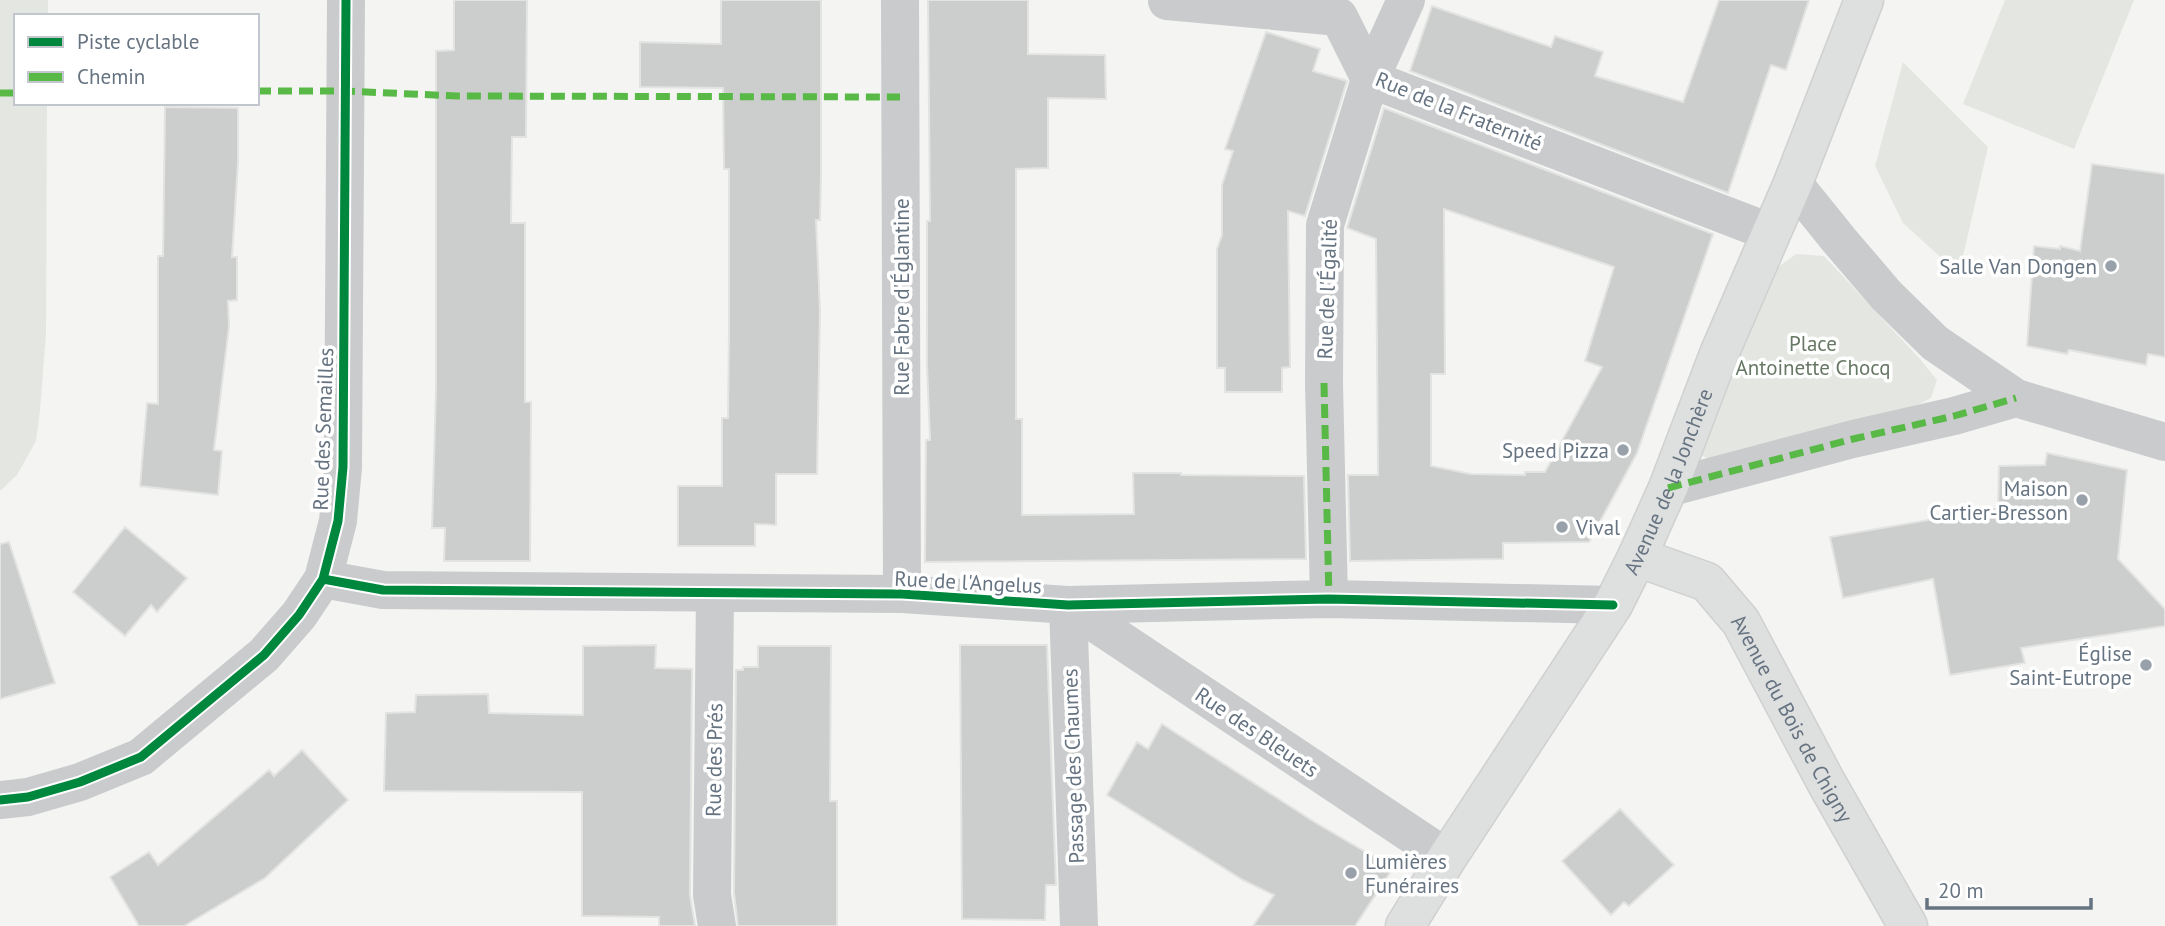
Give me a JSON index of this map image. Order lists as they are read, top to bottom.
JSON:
{
  "streets": {
    "main road": ["Avenue de la Jonchère", "Avenue du Bois de Chigny"],
    "street": [
      "Rue de la Fraternité",
      "Rue de l'Égalité",
      "Rue Fabre d'Églantine",
      "Rue des Semailles",
      "Rue de l'Angelus",
      "Rue des Bleuets",
      "Rue des Prés",
      "Passage des Chaumes"
    ]
  },
  "crossings": [
    ["Rue de la Fraternité", "Rue de l'Égalité"],
    ["Rue de la Fraternité", "Avenue de la Jonchère"],
    ["Rue de l'Égalité", "Rue de l'Angelus"],
    ["Rue Fabre d'Églantine", "Rue de l'Angelus"],
    ["Rue des Semailles", "Rue de l'Angelus"],
    ["Avenue de la Jonchère", "Rue de l'Angelus"],
    ["Avenue de la Jonchère", "Avenue du Bois de Chigny"],
    ["Avenue de la Jonchère", "Rue des Bleuets"],
    ["Rue de l'Angelus", "Rue des Bleuets"],
    ["Rue de l'Angelus", "Rue des Prés"],
    ["Rue de l'Angelus", "Passage des Chaumes"],
    ["Rue des Bleuets", "Passage des Chaumes"]
  ],
  "parks": ["Place Antoinette Chocq"],
  "places": [
    "Salle Van Dongen",
    "Speed Pizza",
    "Maison Cartier-Bresson",
    "Vival",
    "Église Saint-Eutrope",
    "Lumières Funéraires"
  ],
  "legend": ["Piste cyclable", "Chemin"],
  "scale_bar": "20 m"
}
